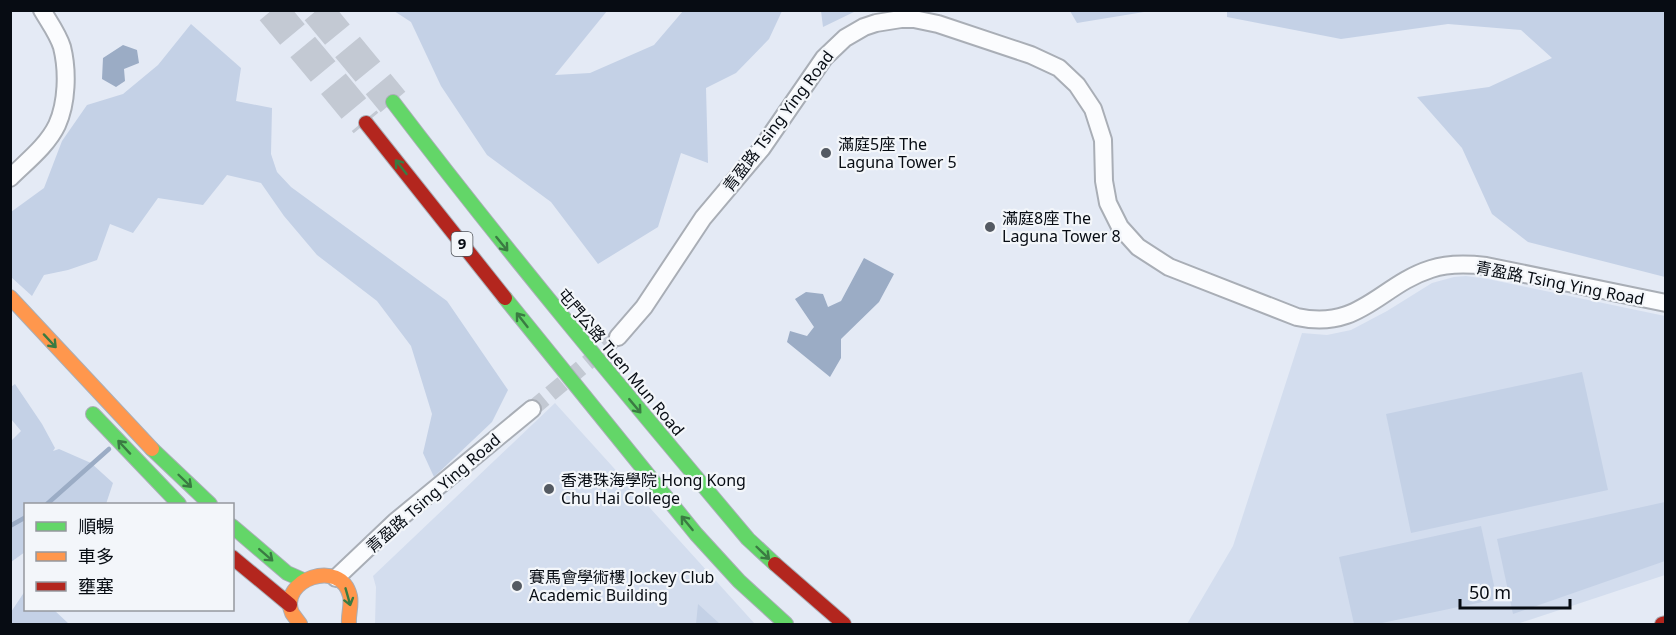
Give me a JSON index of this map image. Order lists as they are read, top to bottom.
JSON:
{
  "streets": {
    "main road": ["9", "屯門公路 Tuen Mun Road"],
    "street": ["青盈路 Tsing Ying Road"]
  },
  "places": [
    "滿庭5座 The Laguna Tower 5",
    "滿庭8座 The Laguna Tower 8",
    "香港珠海學院 Hong Kong Chu Hai College",
    "賽馬會學術樓 Jockey Club Academic Building"
  ],
  "legend": ["順暢", "車多", "壅塞"],
  "scale_bar": "50 m"
}
